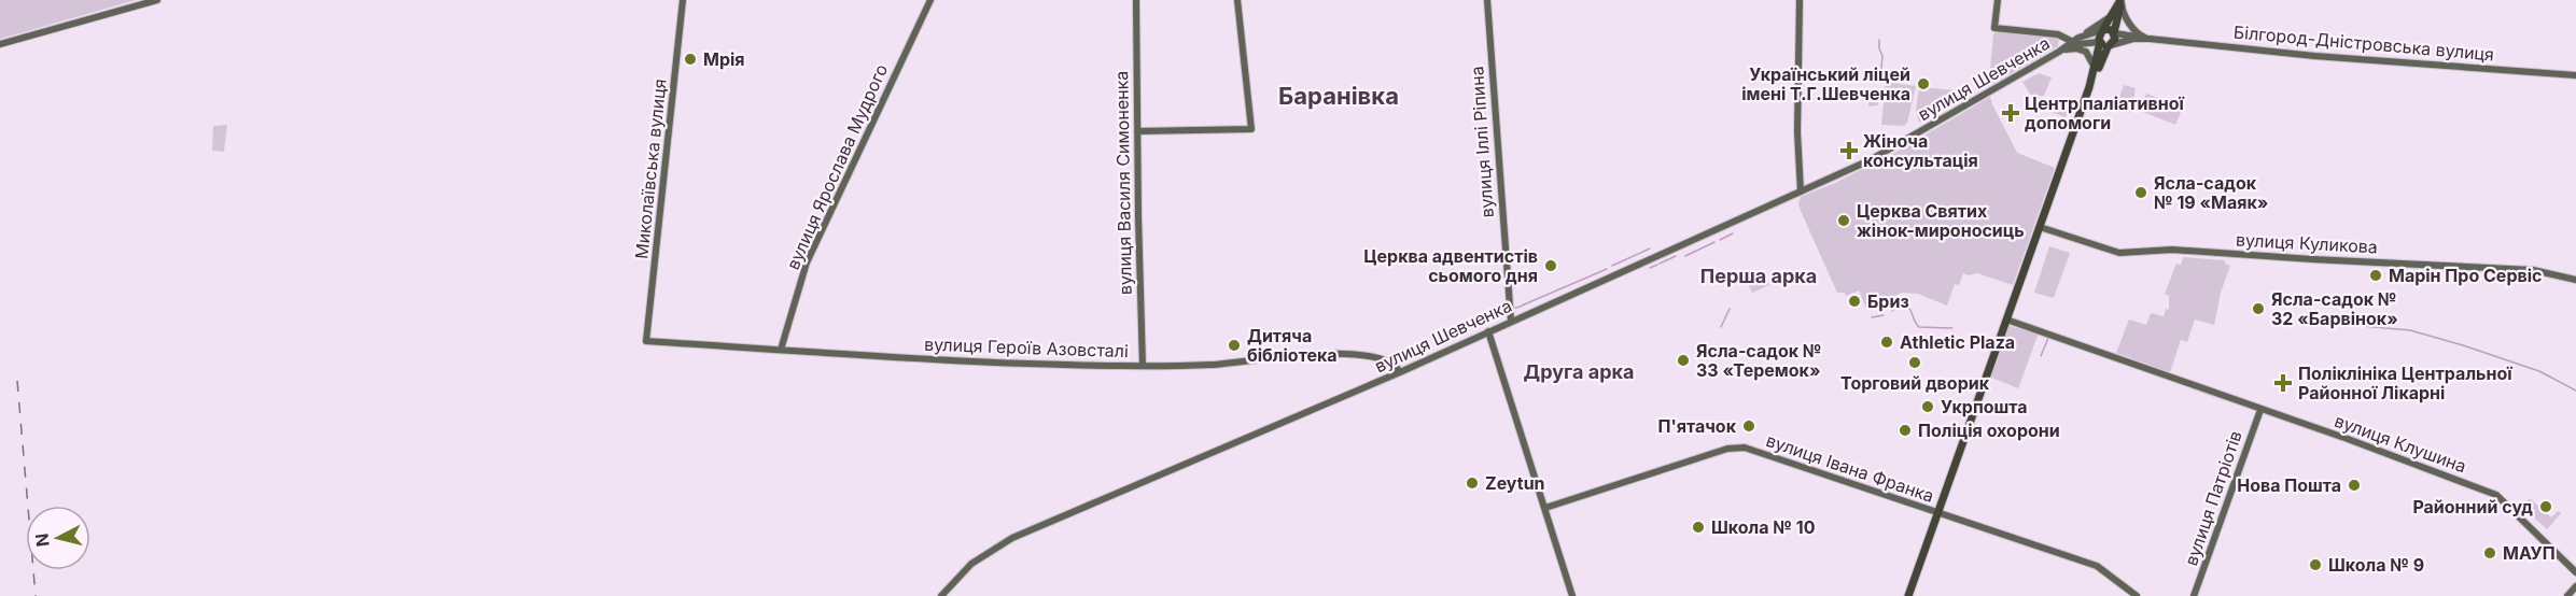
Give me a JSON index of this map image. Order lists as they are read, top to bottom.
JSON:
{
  "streets": {
    "street": [
      "Білгород-Дністровська вулиця",
      "вулиця Шевченка",
      "вулиця Іллі Ріпина",
      "вулиця Ярослава Мудрого",
      "Миколаївська вулиця",
      "вулиця Василя Симоненка",
      "вулиця Куликова",
      "вулиця Героїв Азовсталі",
      "вулиця Клушина",
      "вулиця Івана Франка",
      "вулиця Патріотів"
    ]
  },
  "crossings": [
    ["Білгород-Дністровська вулиця", "вулиця Шевченка"],
    ["вулиця Шевченка", "вулиця Іллі Ріпина"],
    ["вулиця Шевченка", "вулиця Героїв Азовсталі"],
    ["вулиця Ярослава Мудрого", "вулиця Героїв Азовсталі"],
    ["Миколаївська вулиця", "вулиця Героїв Азовсталі"],
    ["вулиця Василя Симоненка", "вулиця Героїв Азовсталі"],
    ["вулиця Клушина", "вулиця Патріотів"]
  ],
  "districts": ["Баранівка", "Перша арка", "Друга арка"],
  "places": {
    "other": [
      "Мрія",
      "Український ліцей імені Т.Г.Шевченка",
      "Ясла-садок № 19 «Маяк»",
      "Церква Святих жінок-мироносиць",
      "Церква адвентистів сьомого дня",
      "Марін Про Сервіс",
      "Бриз",
      "Ясла-садок № 32 «Барвінок»",
      "Athletic Plaza",
      "Дитяча бібліотека",
      "Ясла-садок № 33 «Теремок»",
      "Торговий дворик",
      "Укрпошта",
      "П'ятачок",
      "Поліція охорони",
      "Zeytun",
      "Нова Пошта",
      "Районний суд",
      "Школа № 10",
      "МАУП",
      "Школа № 9"
    ],
    "health": ["Центр паліативної допомоги", "Жіноча консультація", "Поліклініка Центральної Районної Лікарні"]
  },
  "north": "left"
}
